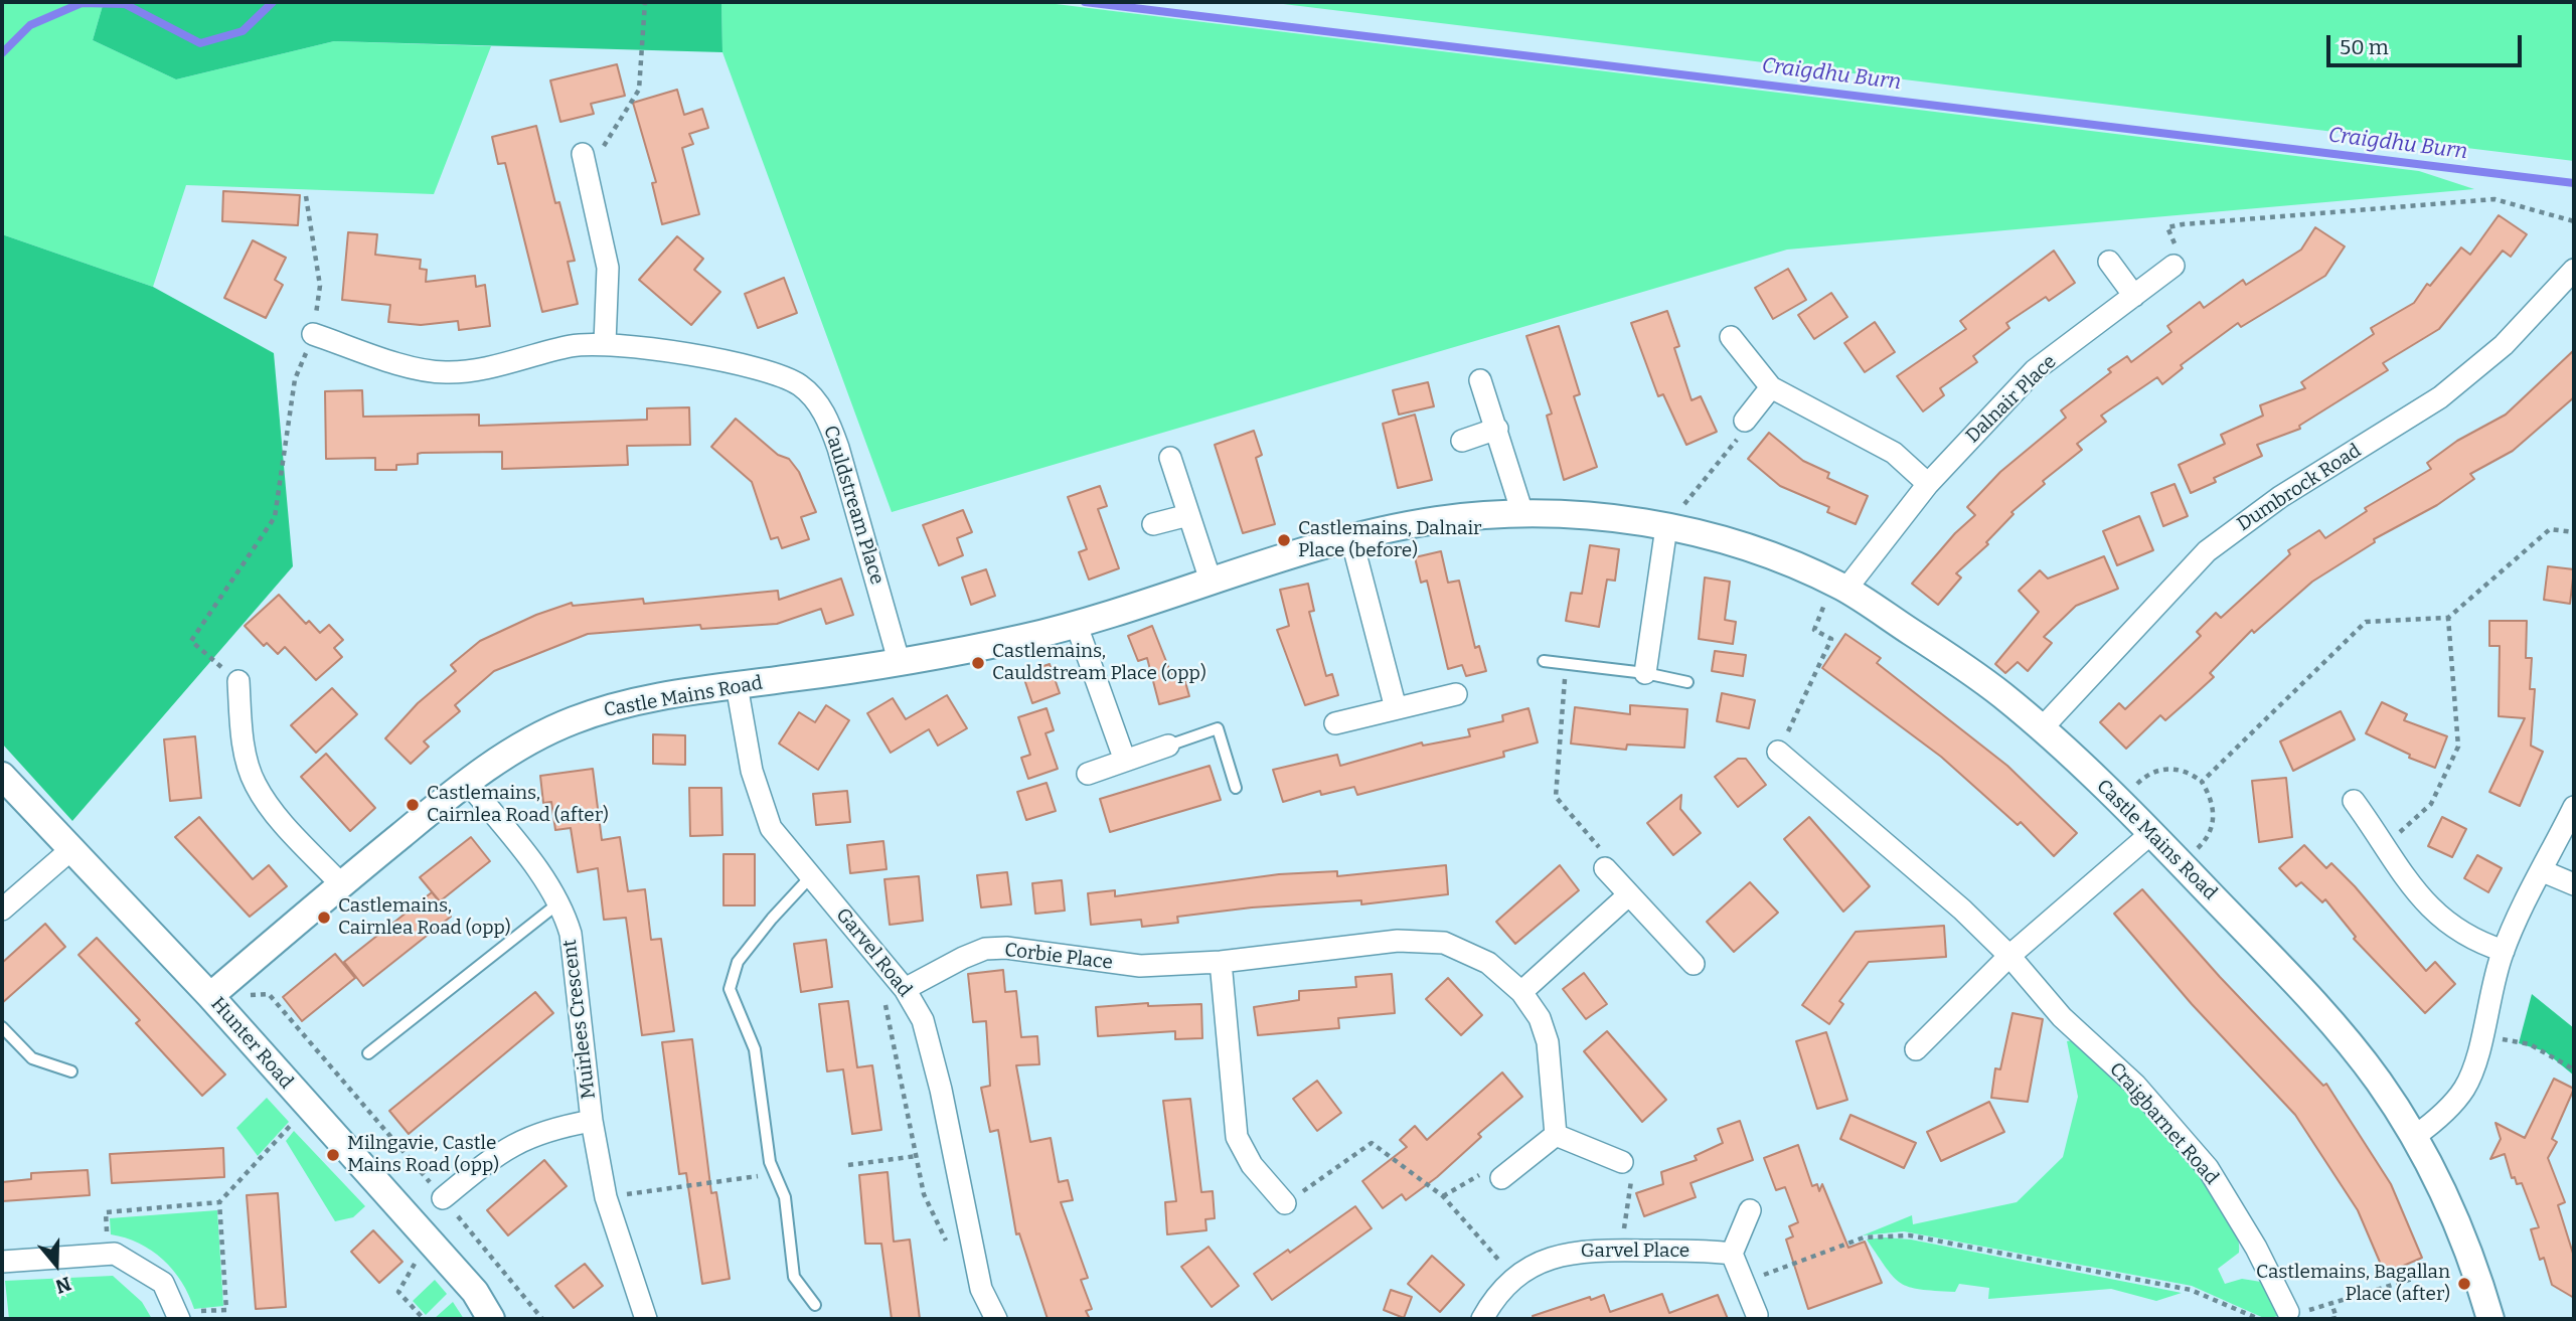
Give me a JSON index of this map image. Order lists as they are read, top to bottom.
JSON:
{
  "streets": {
    "street": [
      "Dalnair Place",
      "Dumbrock Road",
      "Cauldstream Place",
      "Castle Mains Road",
      "Garvel Road",
      "Corbie Place",
      "Muirlees Crescent",
      "Hunter Road",
      "Craigbarnet Road",
      "Garvel Place"
    ]
  },
  "crossings": [
    ["Dalnair Place", "Castle Mains Road"],
    ["Dumbrock Road", "Castle Mains Road"],
    ["Cauldstream Place", "Castle Mains Road"],
    ["Castle Mains Road", "Garvel Road"],
    ["Castle Mains Road", "Muirlees Crescent"],
    ["Castle Mains Road", "Hunter Road"],
    ["Garvel Road", "Corbie Place"]
  ],
  "water": ["Craigdhu Burn"],
  "places": [
    "Castlemains, Dalnair Place (before)",
    "Castlemains, Cauldstream Place (opp)",
    "Castlemains, Cairnlea Road (after)",
    "Castlemains, Cairnlea Road (opp)",
    "Milngavie, Castle Mains Road (opp)",
    "Castlemains, Bagallan Place (after)"
  ],
  "scale_bar": "50 m",
  "north": "bottom"
}
